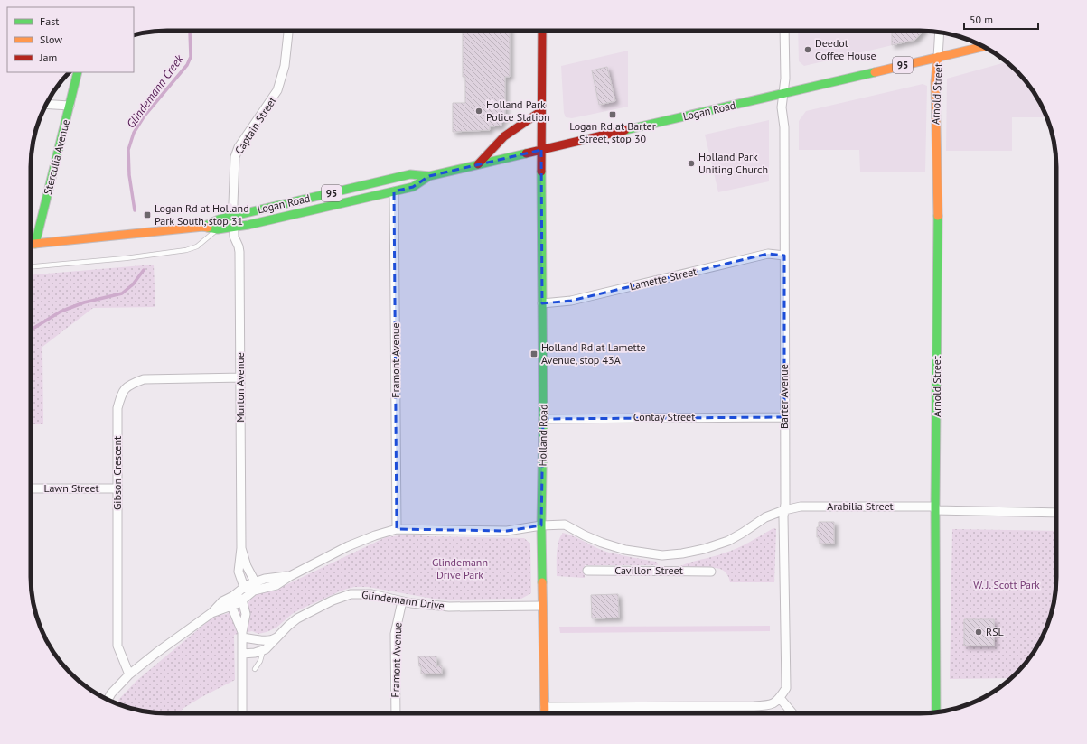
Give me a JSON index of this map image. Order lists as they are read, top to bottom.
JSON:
{
  "streets": {
    "main road": [
      "95",
      "Arnold Street",
      "Logan Road",
      "Sterculia Avenue",
      "Holland Road"
    ],
    "street": [
      "Captain Street",
      "Lamette Street",
      "Framont Avenue",
      "Murton Avenue",
      "Barter Avenue",
      "Contay Street",
      "Gibson Crescent",
      "Lawn Street",
      "Arabilia Street",
      "Cavillon Street",
      "Glindemann Drive"
    ]
  },
  "crossings": [
    ["Arnold Street", "Logan Road"],
    ["Arnold Street", "Arabilia Street"],
    ["Logan Road", "Captain Street"],
    ["Logan Road", "Sterculia Avenue"],
    ["Logan Road", "Framont Avenue"],
    ["Logan Road", "Murton Avenue"],
    ["Logan Road", "Barter Avenue"],
    ["Logan Road", "Holland Road"],
    ["Captain Street", "Murton Avenue"],
    ["Lamette Street", "Barter Avenue"],
    ["Lamette Street", "Holland Road"],
    ["Framont Avenue", "Glindemann Drive"],
    ["Murton Avenue", "Gibson Crescent"],
    ["Barter Avenue", "Contay Street"],
    ["Barter Avenue", "Arabilia Street"],
    ["Barter Avenue", "Cavillon Street"],
    ["Contay Street", "Holland Road"],
    ["Holland Road", "Cavillon Street"],
    ["Holland Road", "Glindemann Drive"],
    ["Gibson Crescent", "Lawn Street"],
    ["Arabilia Street", "Cavillon Street"]
  ],
  "water": ["Glindemann Creek"],
  "parks": ["Glindemann Drive Park", "W. J. Scott Park"],
  "places": {
    "other": [
      "Deedot Coffee House",
      "Holland Park Police Station",
      "Holland Park Uniting Church",
      "RSL"
    ],
    "transit": ["Logan Rd at Barter Street, stop 30", "Logan Rd at Holland Park South, stop 31", "Holland Rd at Lamette Avenue, stop 43A"]
  },
  "legend": ["Fast", "Slow", "Jam"],
  "scale_bar": "50 m"
}
